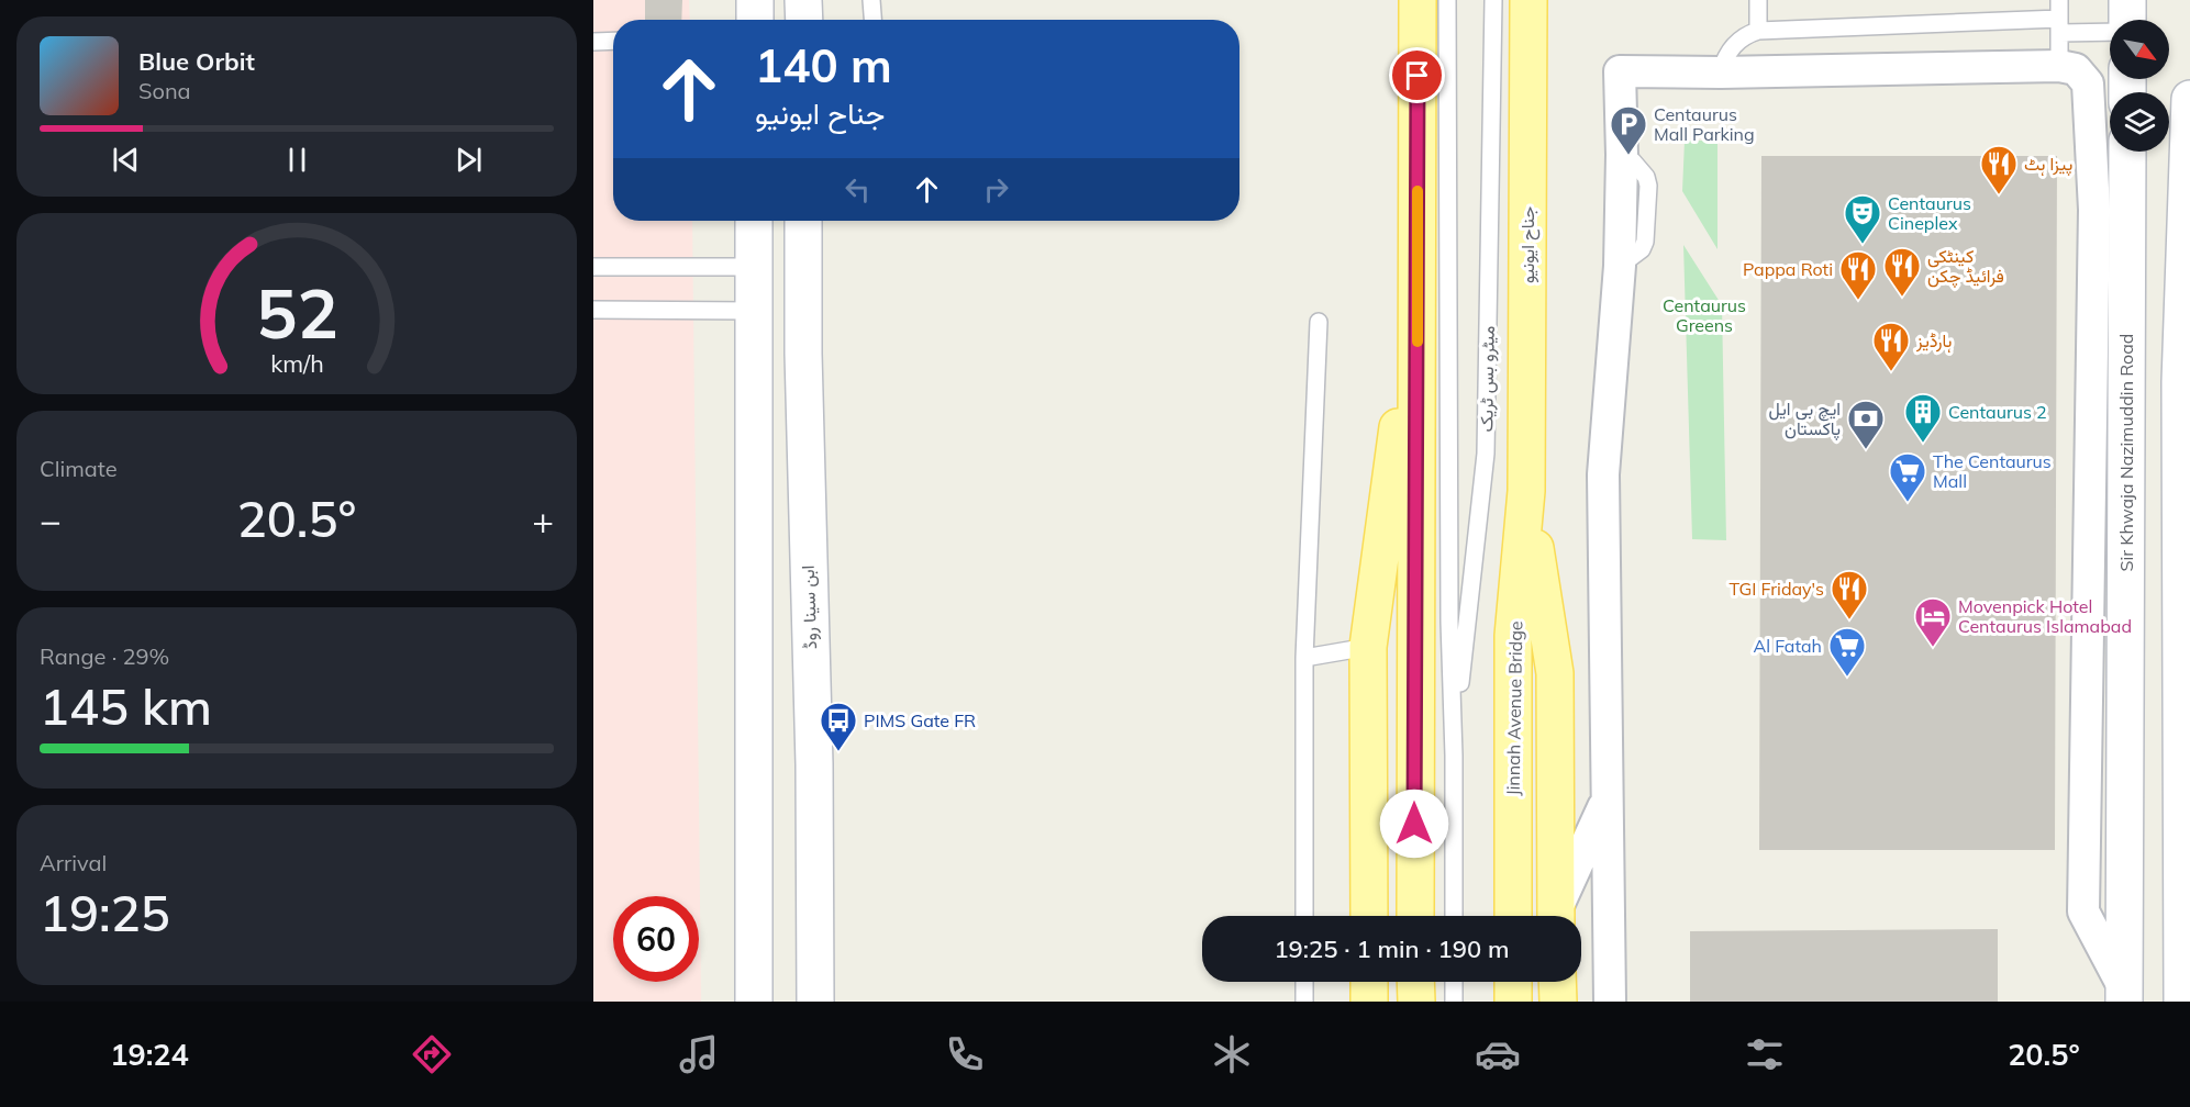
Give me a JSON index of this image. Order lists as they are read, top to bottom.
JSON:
{
  "streets": {
    "main road": [
      "جناح ایونیو",
      "Sir Khwaja Nazimuddin Road",
      "ابن سینا روڈ",
      "Jinnah Avenue Bridge"
    ],
    "lane": ["میٹرو بس ٹریک"]
  },
  "crossings": [
    ["جناح ایونیو", "Jinnah Avenue Bridge"]
  ],
  "parks": ["Centaurus Greens"],
  "places": {
    "parking": ["Centaurus Mall Parking"],
    "restaurant": [
      "پیزا ہٹ",
      "کینٹکی فرائیڈ چکن",
      "Pappa Roti",
      "ہارڈیز",
      "TGI Friday's"
    ],
    "theatre": ["Centaurus Cineplex"],
    "building": ["Centaurus 2"],
    "bank": ["ایچ بی ایل پاکستان"],
    "supermarket": ["The Centaurus Mall", "Al Fatah"],
    "hotel": ["Movenpick Hotel Centaurus Islamabad"],
    "bus stop": ["PIMS Gate FR"]
  },
  "north": "bottom right",
  "page": {
    "turn": ["140 m", "جناح ایونیو"],
    "song": ["Blue Orbit", "Sona"],
    "tile": [
      "Climate",
      ["Range · 29%", "145 km"],
      ["Arrival", "19:25"]
    ],
    "heat": ["−", "20.5°", "+"],
    "limit": "60",
    "trip": "19:25 · 1 min · 190 m",
    "tabs": ["19:24", "20.5°"],
    "gauge": ["52", "km/h"]
  }
}
